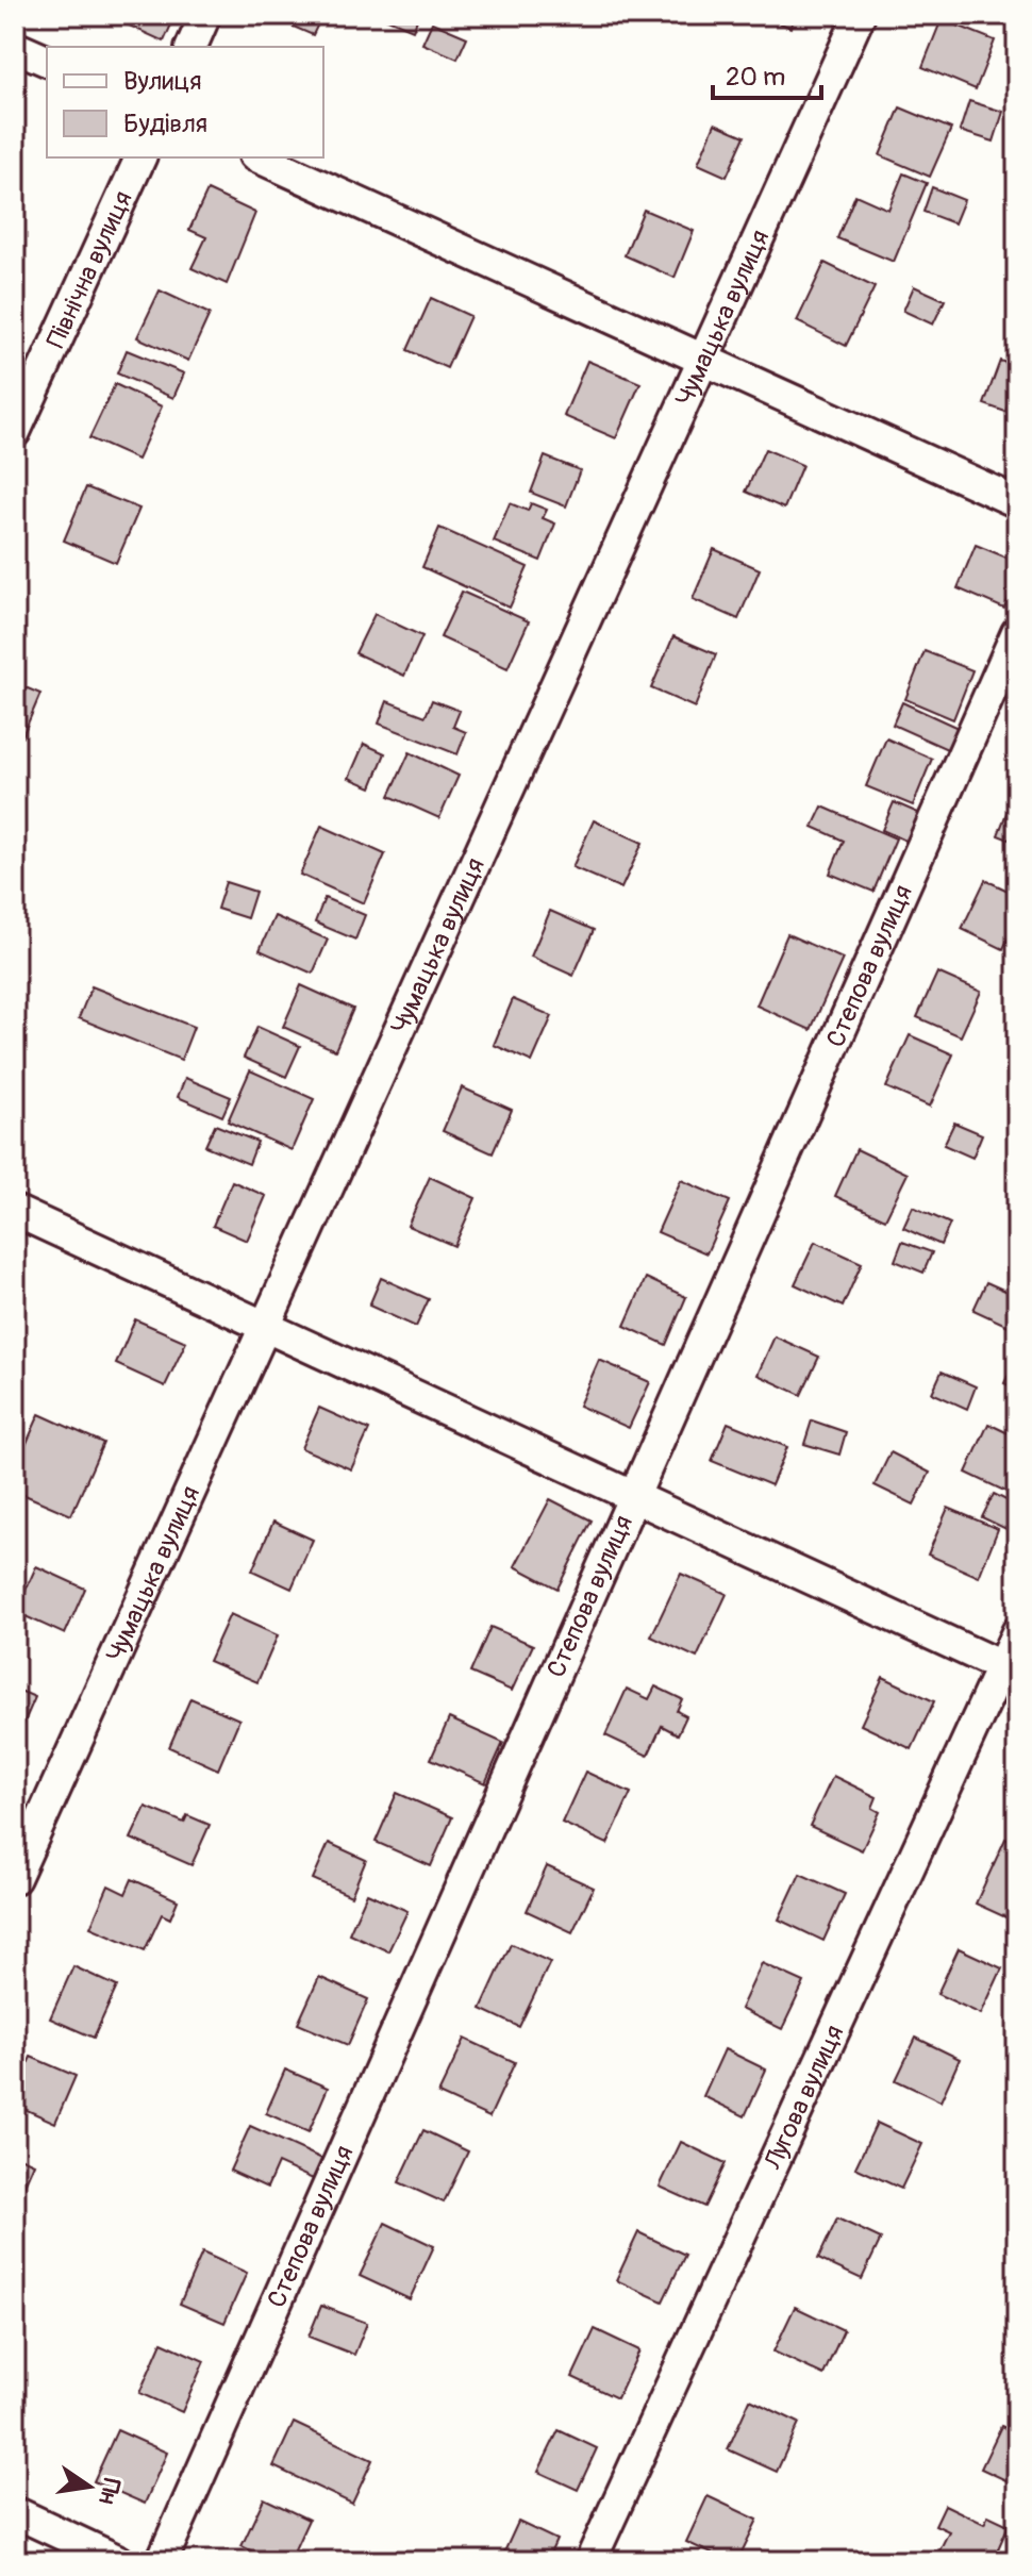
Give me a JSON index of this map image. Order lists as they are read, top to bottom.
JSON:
{
  "streets": {
    "street": [
      "Північна вулиця",
      "Чумацька вулиця",
      "Степова вулиця",
      "Лугова вулиця"
    ]
  },
  "legend": ["Вулиця", "Будівля"],
  "scale_bar": "20 m",
  "north": "right"
}
